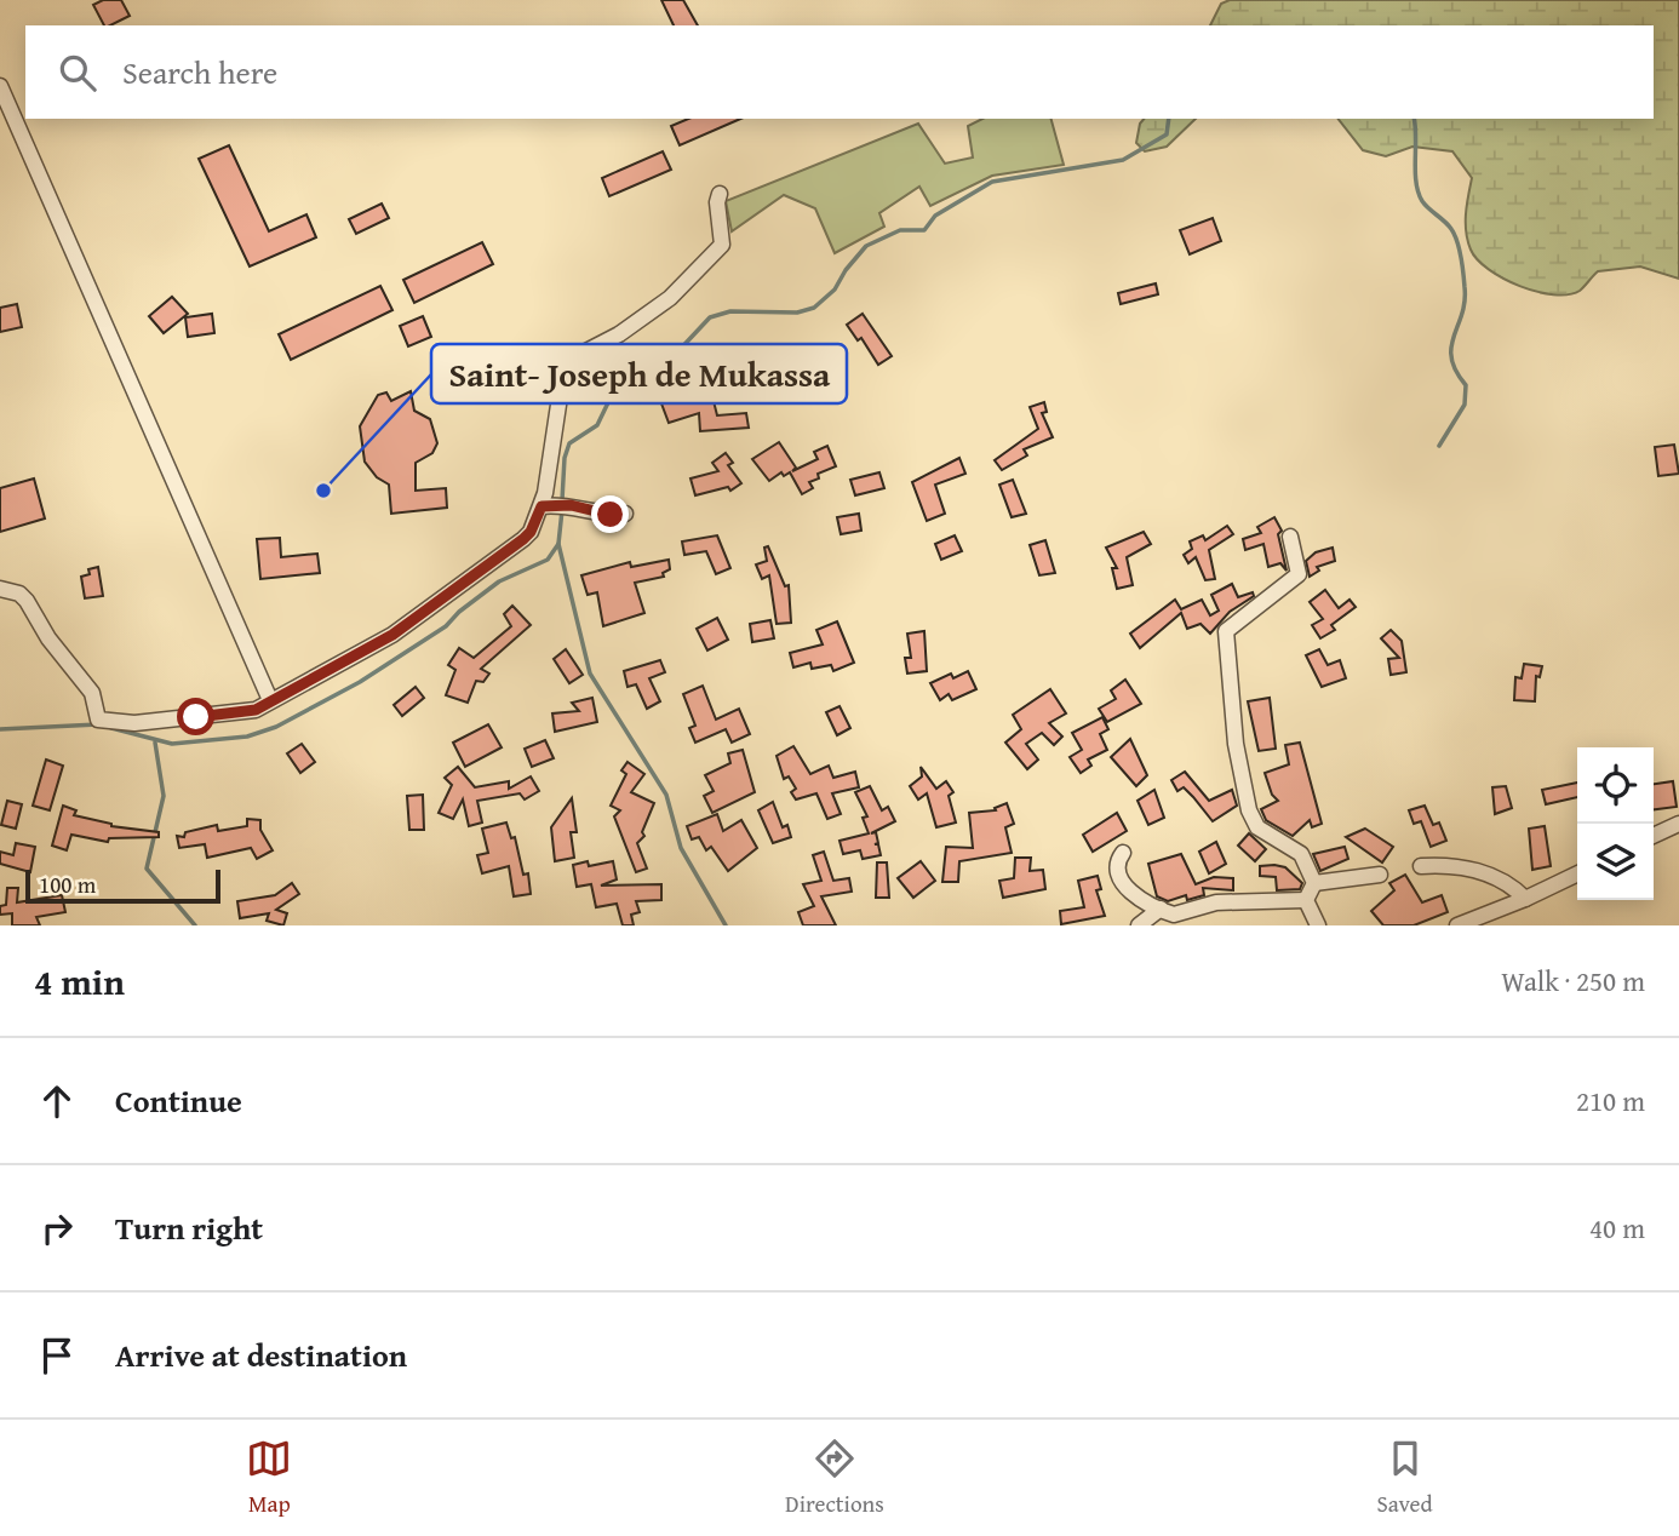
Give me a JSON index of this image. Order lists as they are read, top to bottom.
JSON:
{
  "places": ["Saint- Joseph de Mukassa"],
  "scale_bar": "100 m",
  "page": {
    "search": "Search here",
    "scale": "100 m",
    "heading": ["4 min", "Walk · 250 m"],
    "list": [
      ["Continue", "210 m"],
      ["Turn right", "40 m"],
      "Arrive at destination"
    ],
    "nav": ["Map", "Directions", "Saved"]
  }
}
